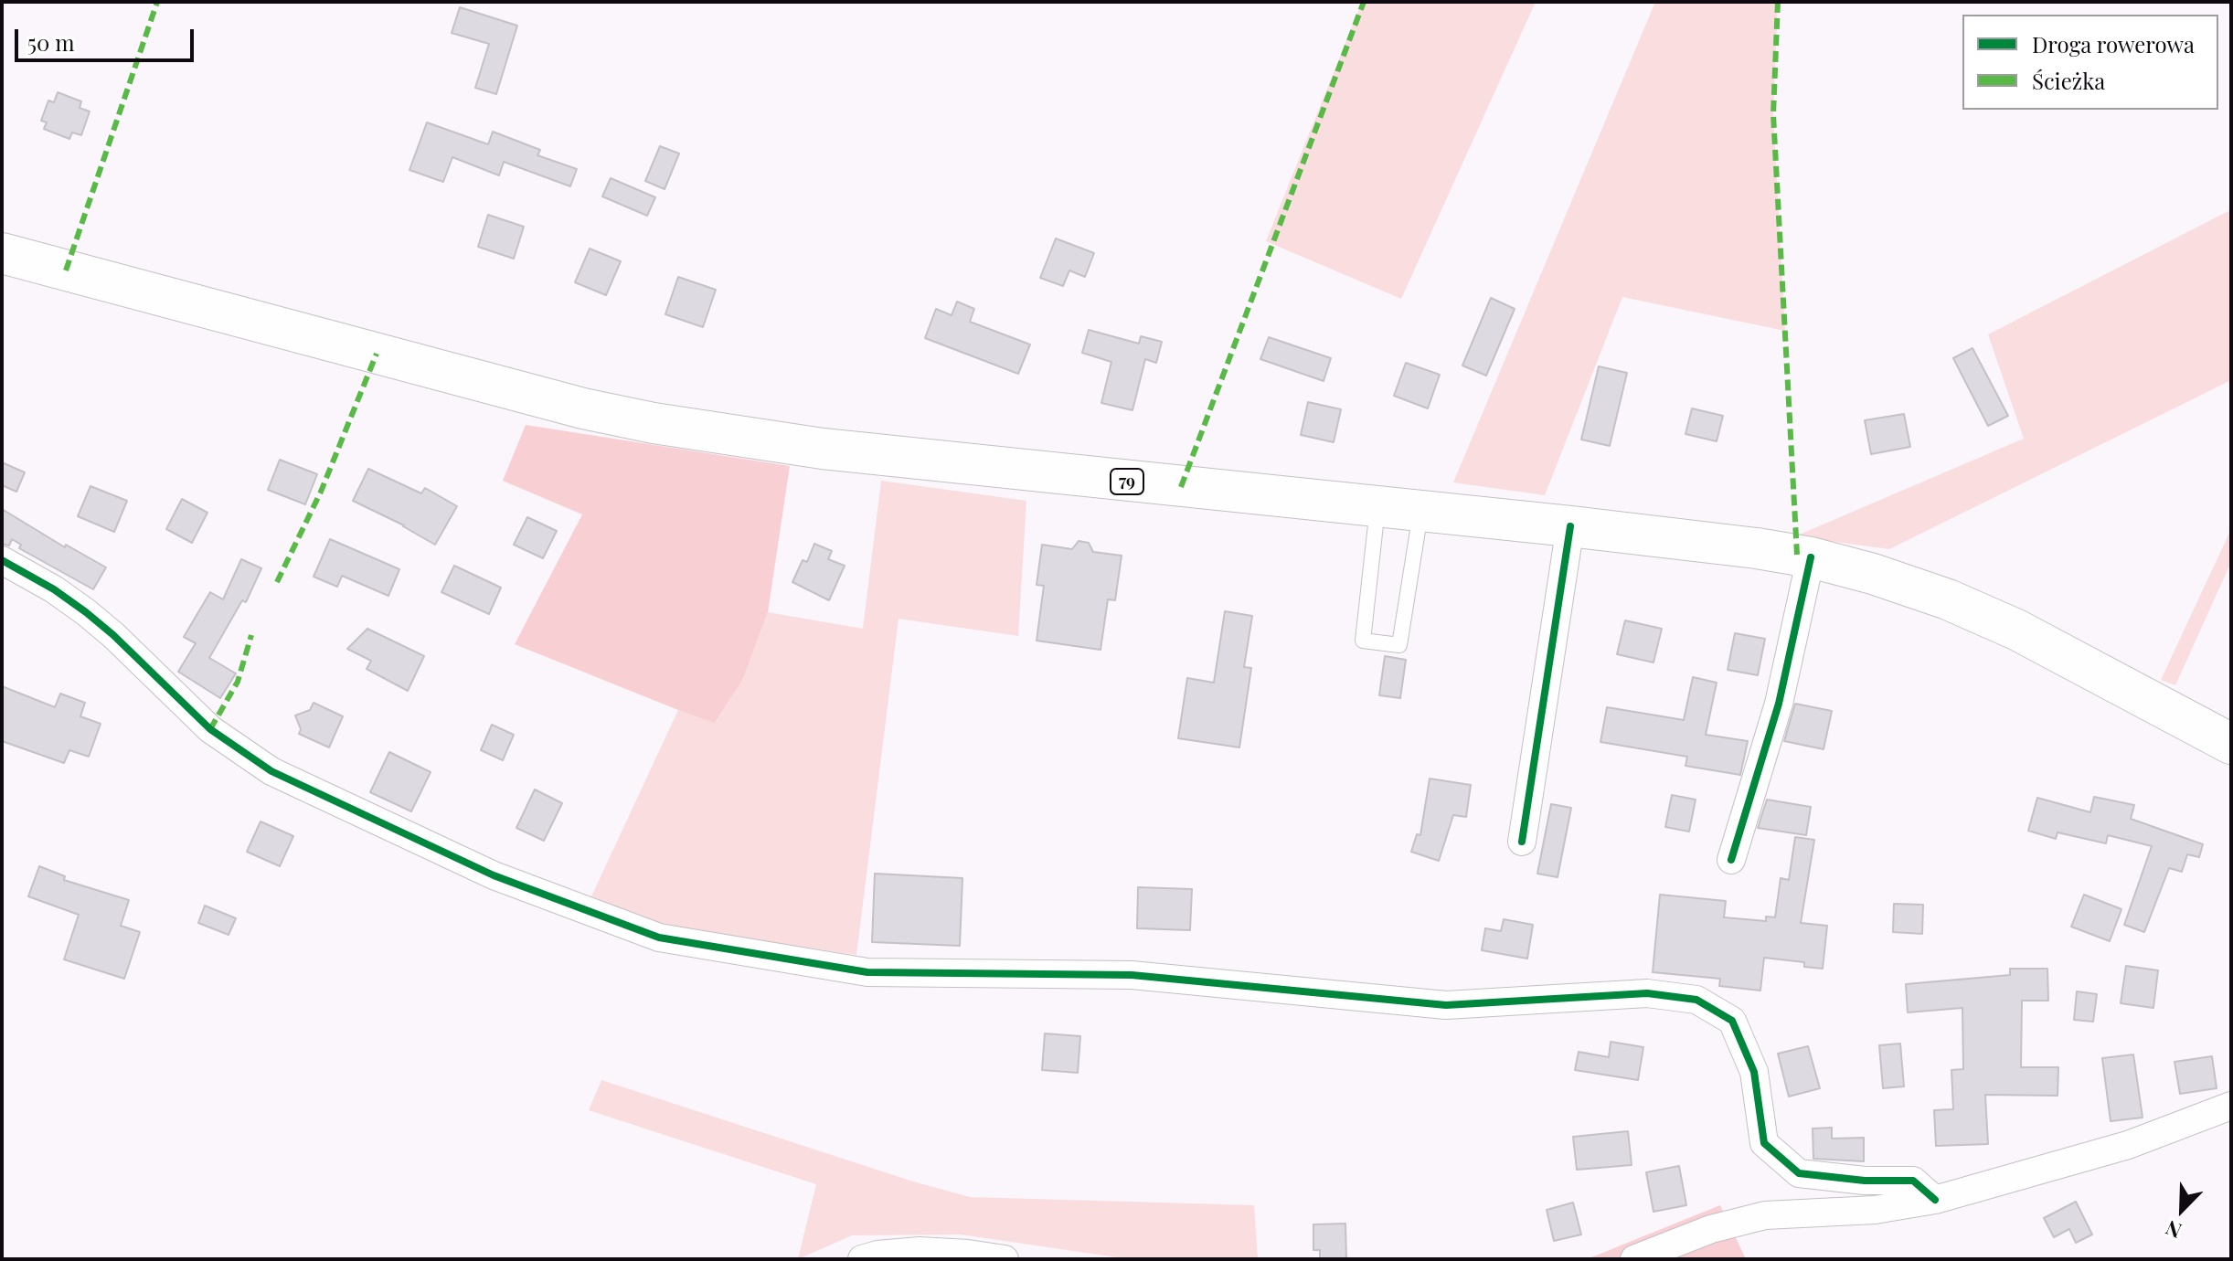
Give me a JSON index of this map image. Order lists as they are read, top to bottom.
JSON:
{
  "streets": {
    "main road": ["79"]
  },
  "legend": ["Droga rowerowa", "Ścieżka"],
  "scale_bar": "50 m",
  "north": "bottom left"
}
